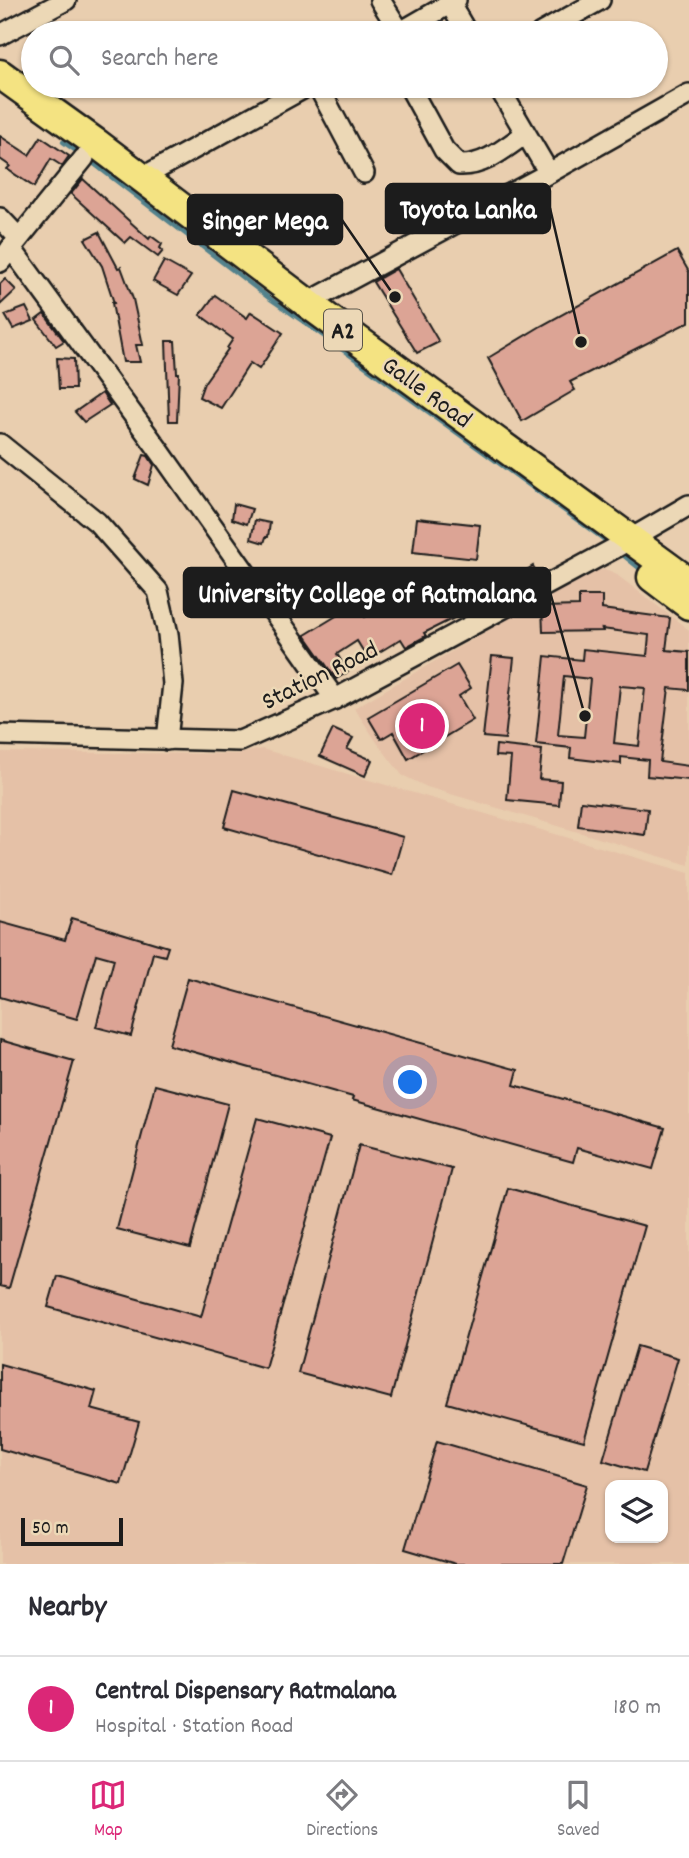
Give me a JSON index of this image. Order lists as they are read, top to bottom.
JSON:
{
  "streets": {
    "highway": ["A2", "Galle Road"],
    "street": ["Station Road"]
  },
  "crossings": [
    ["Galle Road", "Station Road"]
  ],
  "places": ["Singer Mega", "Toyota Lanka", "University College of Ratmalana"],
  "scale_bar": "50 m",
  "page": {
    "search": "Search here",
    "pins": "1",
    "scale": "50 m",
    "heading": "Nearby",
    "list": [
      {
        "mark": "1",
        "name": "Central Dispensary Ratmalana",
        "note": "Hospital · Station Road",
        "value": "180 m"
      }
    ],
    "nav": ["Map", "Directions", "Saved"]
  }
}
